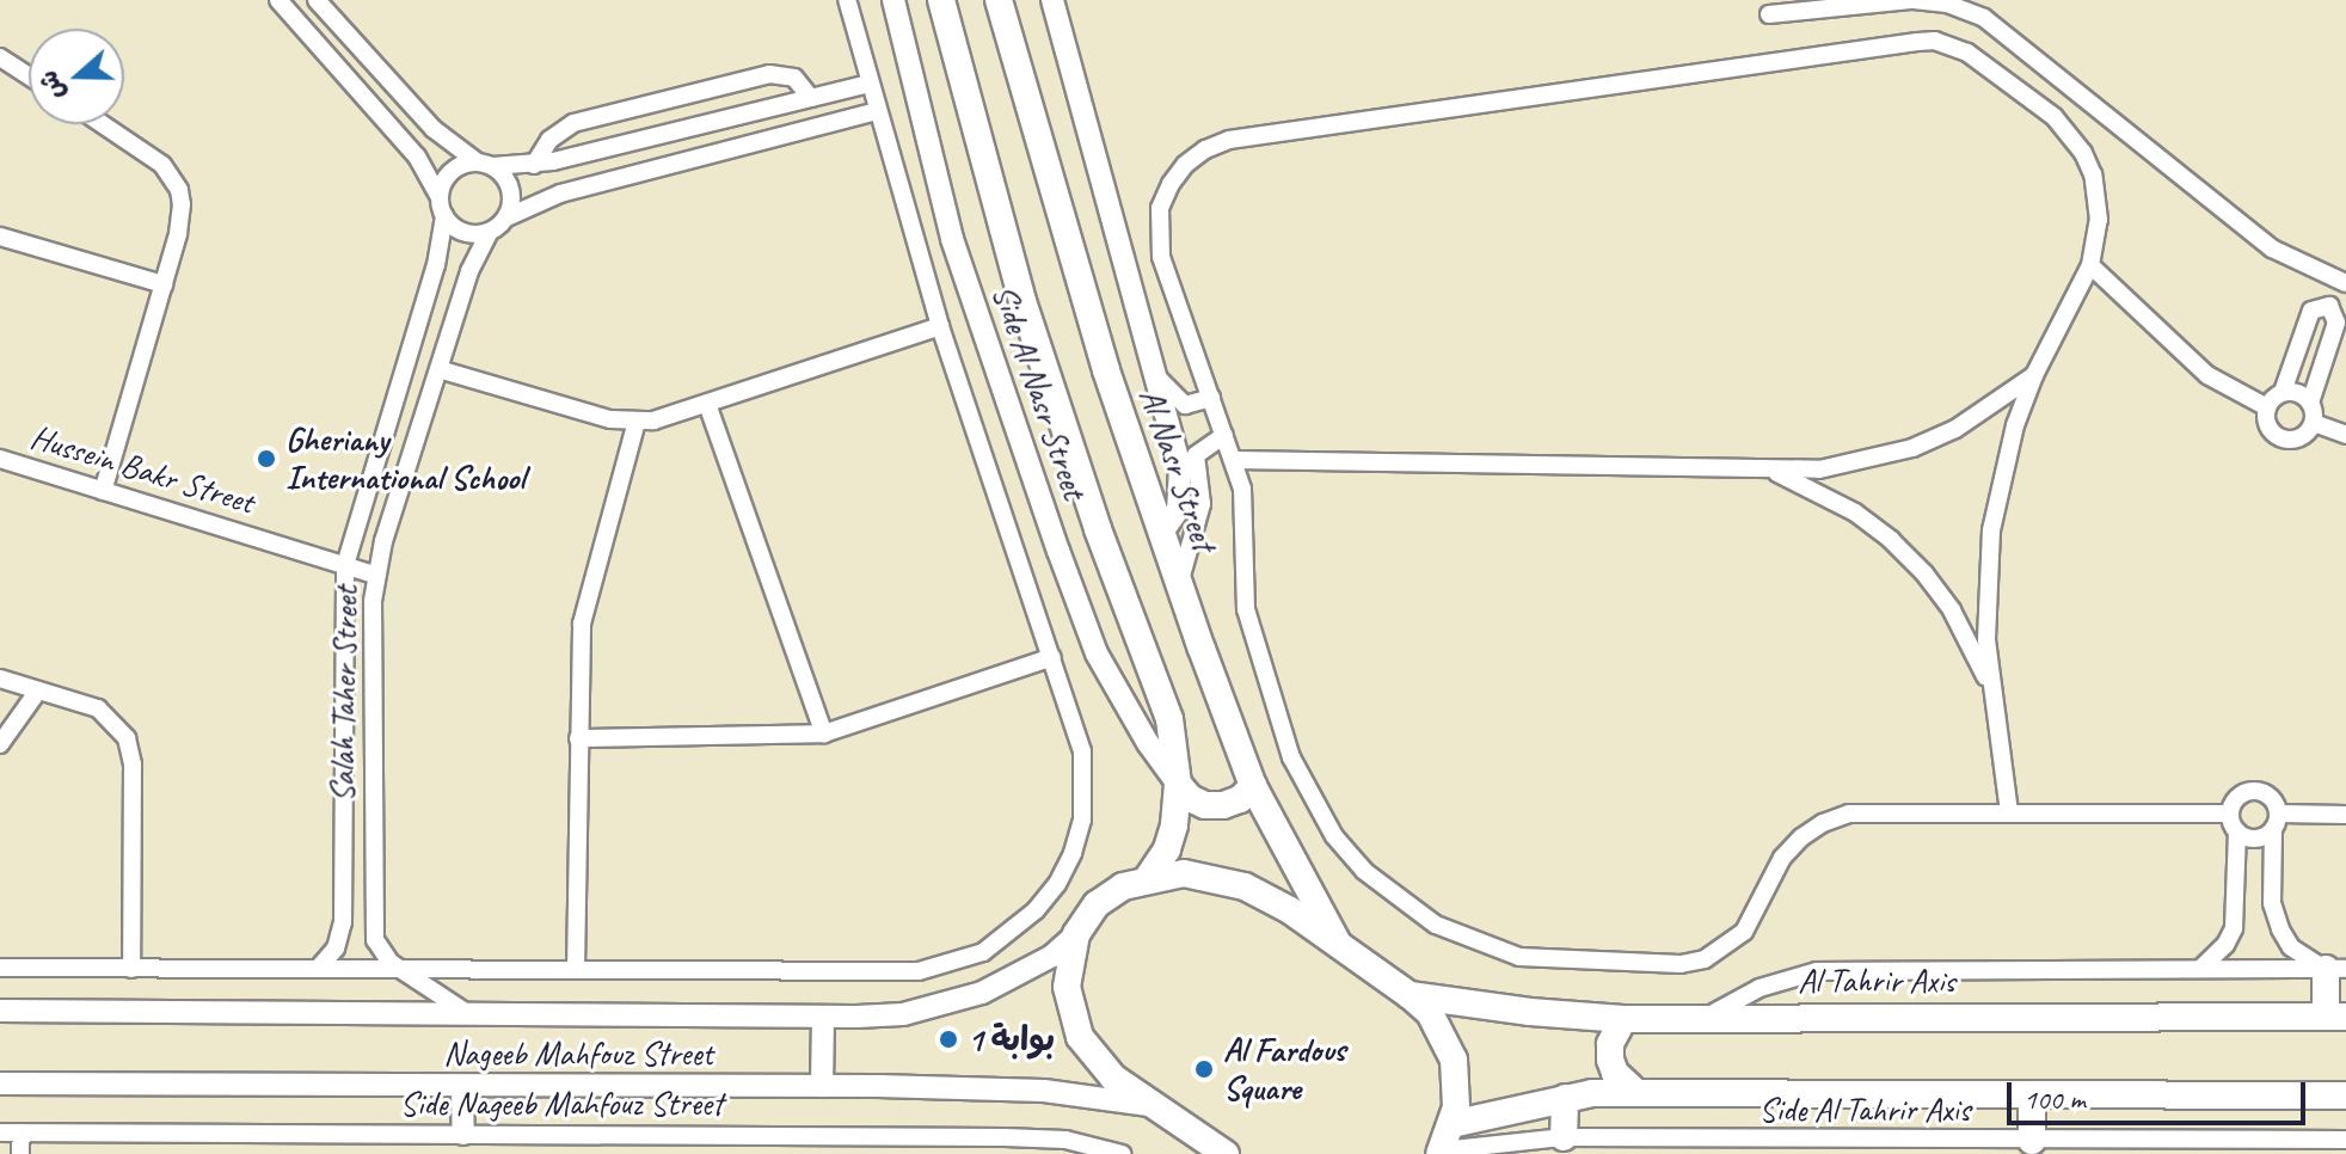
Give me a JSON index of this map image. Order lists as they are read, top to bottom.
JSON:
{
  "streets": {
    "main road": ["Al Nasr Street", "Al Tahrir Axis"],
    "street": [
      "Side Al Nasr Street",
      "Hussein Bakr Street",
      "Salah Taher Street",
      "Nageeb Mahfouz Street",
      "Side Nageeb Mahfouz Street",
      "Side Al Tahrir Axis"
    ]
  },
  "crossings": [
    ["Hussein Bakr Street", "Salah Taher Street"],
    ["Salah Taher Street", "Nageeb Mahfouz Street"]
  ],
  "places": ["Gheriany International School", "بوابة 1", "Al Fardous Square"],
  "scale_bar": "100 m",
  "north": "left"
}
